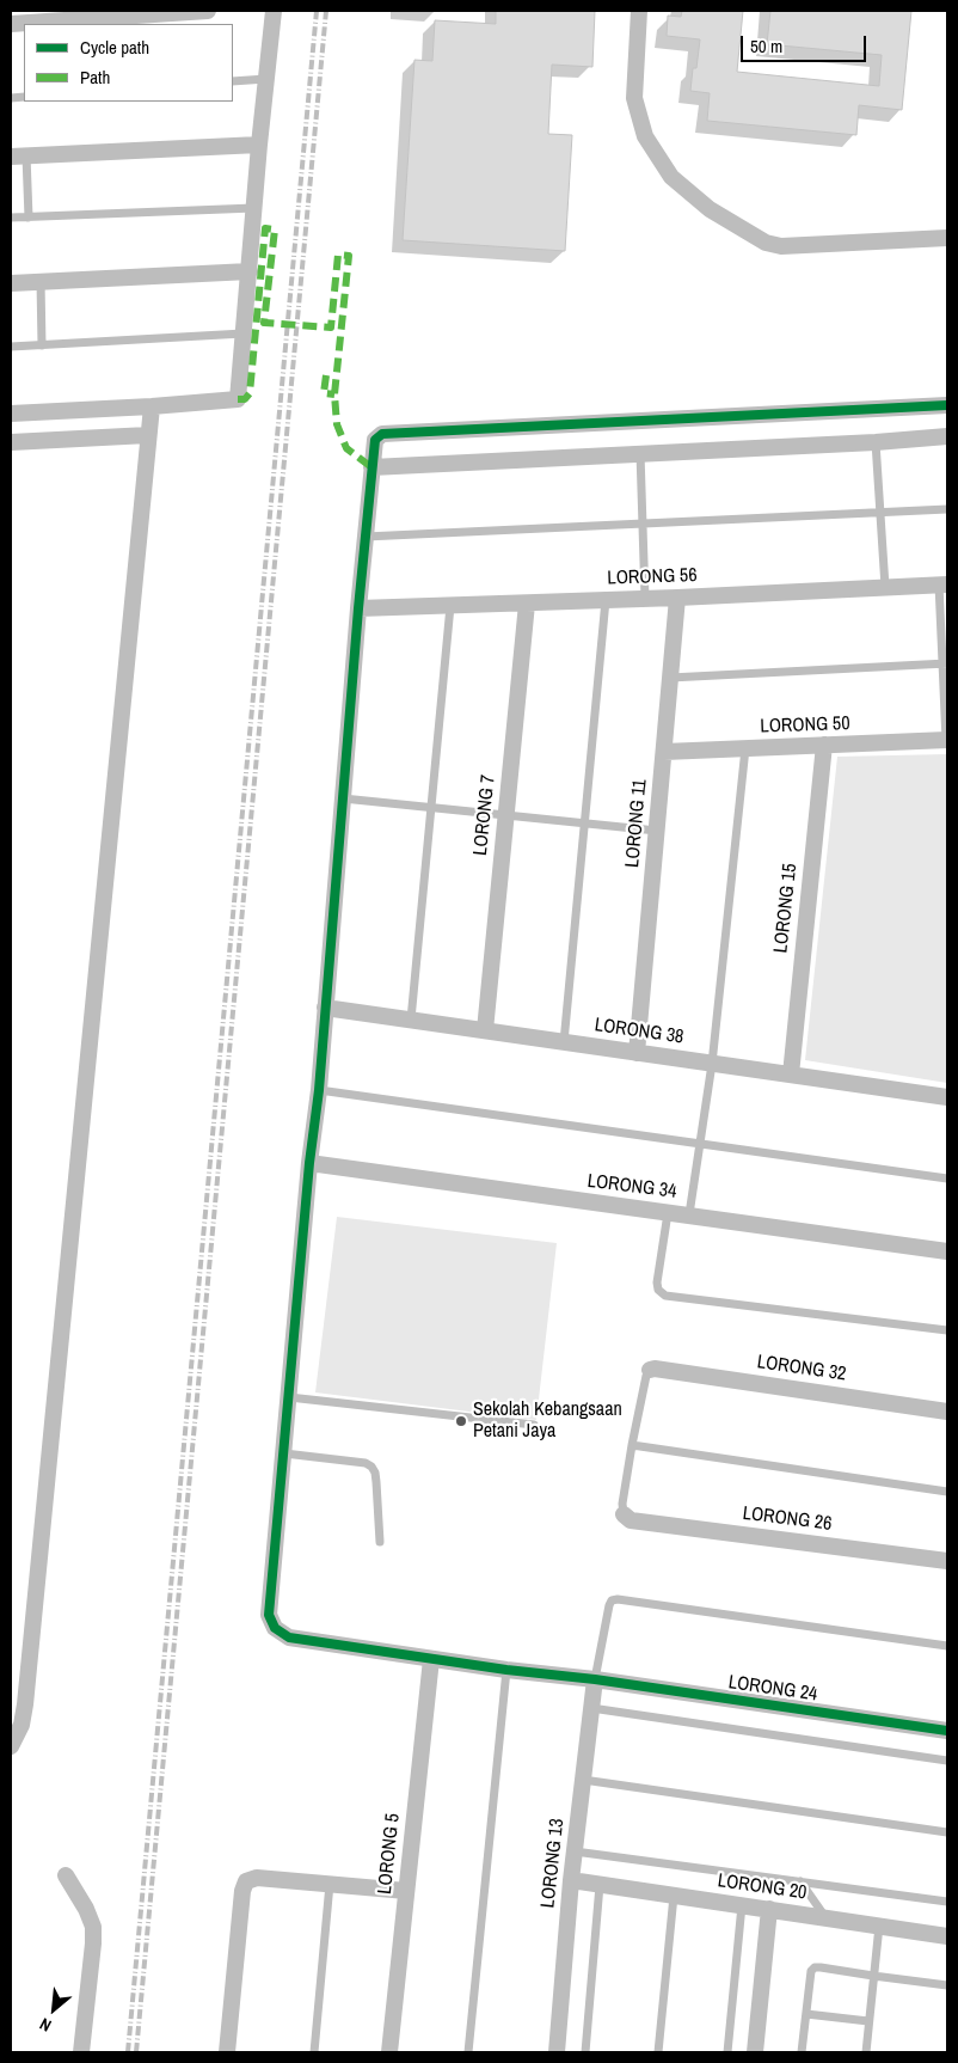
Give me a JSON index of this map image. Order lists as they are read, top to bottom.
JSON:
{
  "streets": {
    "street": [
      "LORONG 56",
      "LORONG 50",
      "LORONG 7",
      "LORONG 11",
      "LORONG 15",
      "LORONG 38",
      "LORONG 34",
      "LORONG 32",
      "LORONG 26",
      "LORONG 24",
      "LORONG 5",
      "LORONG 13",
      "LORONG 20"
    ]
  },
  "crossings": [
    ["LORONG 56", "LORONG 7"],
    ["LORONG 56", "LORONG 11"],
    ["LORONG 56", "LORONG 24"],
    ["LORONG 50", "LORONG 11"],
    ["LORONG 50", "LORONG 15"],
    ["LORONG 7", "LORONG 38"],
    ["LORONG 11", "LORONG 38"],
    ["LORONG 15", "LORONG 38"],
    ["LORONG 38", "LORONG 24"],
    ["LORONG 34", "LORONG 24"],
    ["LORONG 24", "LORONG 5"],
    ["LORONG 24", "LORONG 13"],
    ["LORONG 13", "LORONG 20"]
  ],
  "places": ["Sekolah Kebangsaan Petani Jaya"],
  "legend": ["Cycle path", "Path"],
  "scale_bar": "50 m",
  "north": "bottom left"
}
